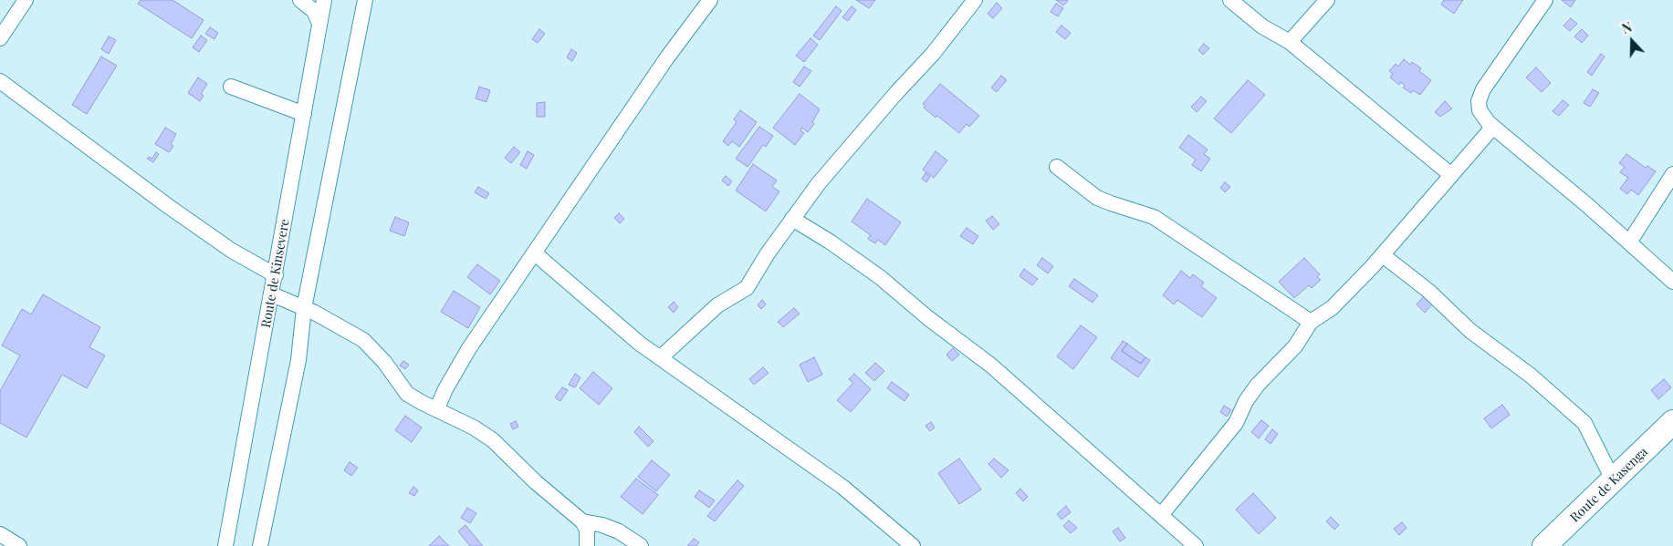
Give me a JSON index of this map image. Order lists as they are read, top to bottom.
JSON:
{
  "streets": {
    "highway": ["Route de Kasenga"],
    "street": ["Route de Kinsevere"]
  },
  "north": "top"
}
